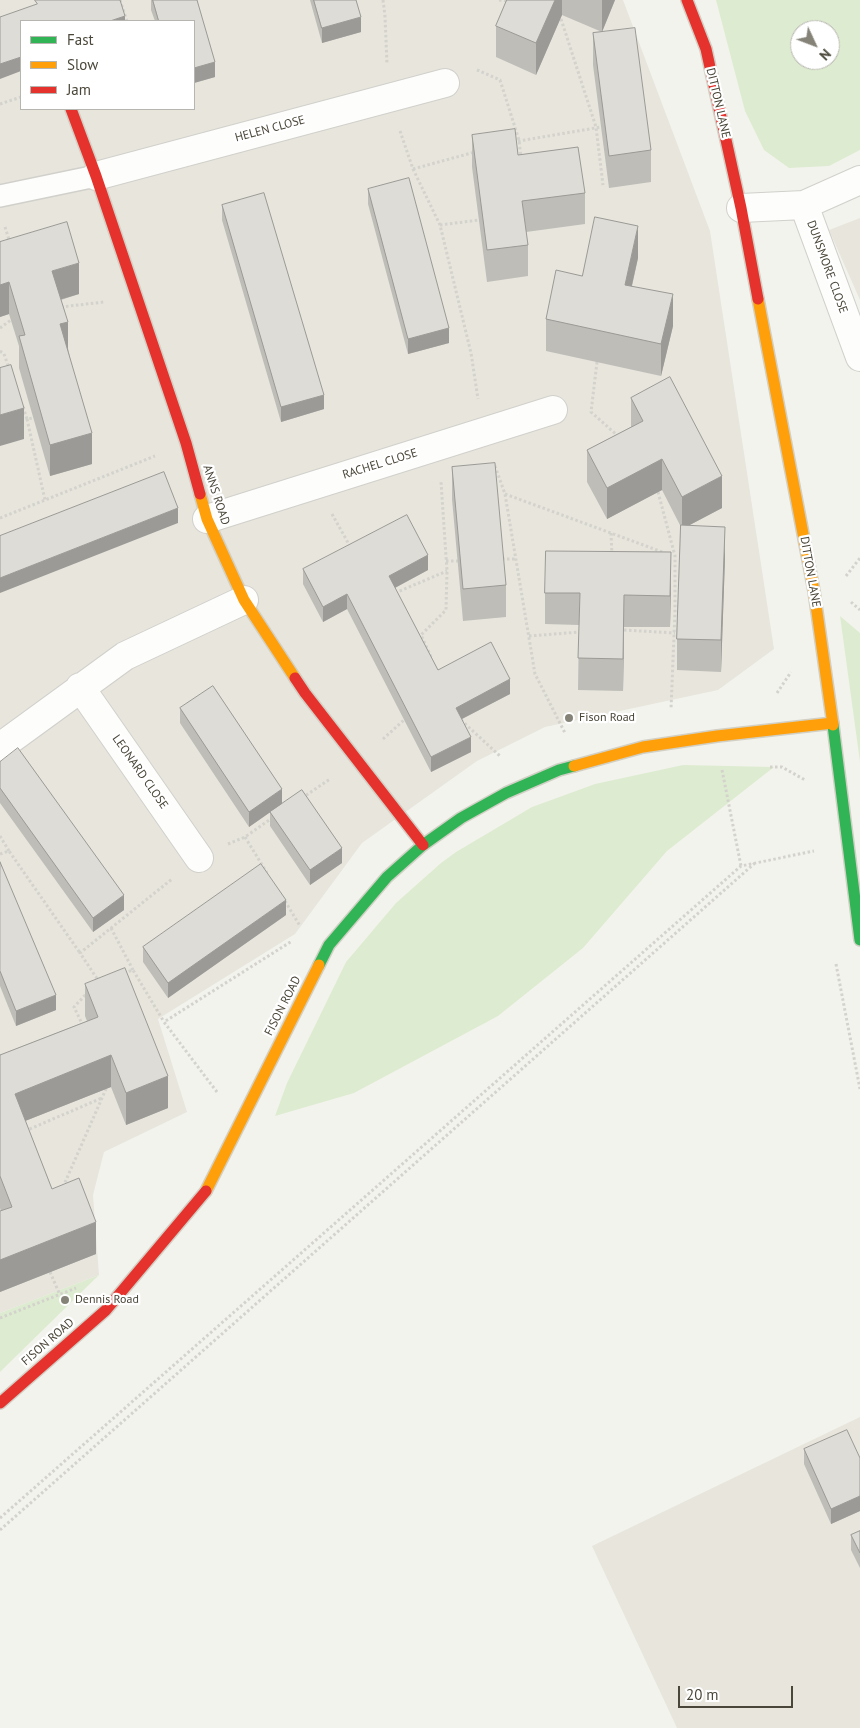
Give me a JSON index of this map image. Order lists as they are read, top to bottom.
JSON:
{
  "streets": {
    "street": [
      "DITTON LANE",
      "HELEN CLOSE",
      "DUNSMORE CLOSE",
      "RACHEL CLOSE",
      "ANNS ROAD",
      "LEONARD CLOSE",
      "FISON ROAD"
    ]
  },
  "crossings": [
    ["DITTON LANE", "FISON ROAD"],
    ["HELEN CLOSE", "ANNS ROAD"],
    ["RACHEL CLOSE", "ANNS ROAD"],
    ["ANNS ROAD", "FISON ROAD"]
  ],
  "places": ["Fison Road", "Dennis Road"],
  "legend": ["Fast", "Slow", "Jam"],
  "scale_bar": "20 m",
  "north": "bottom right"
}
